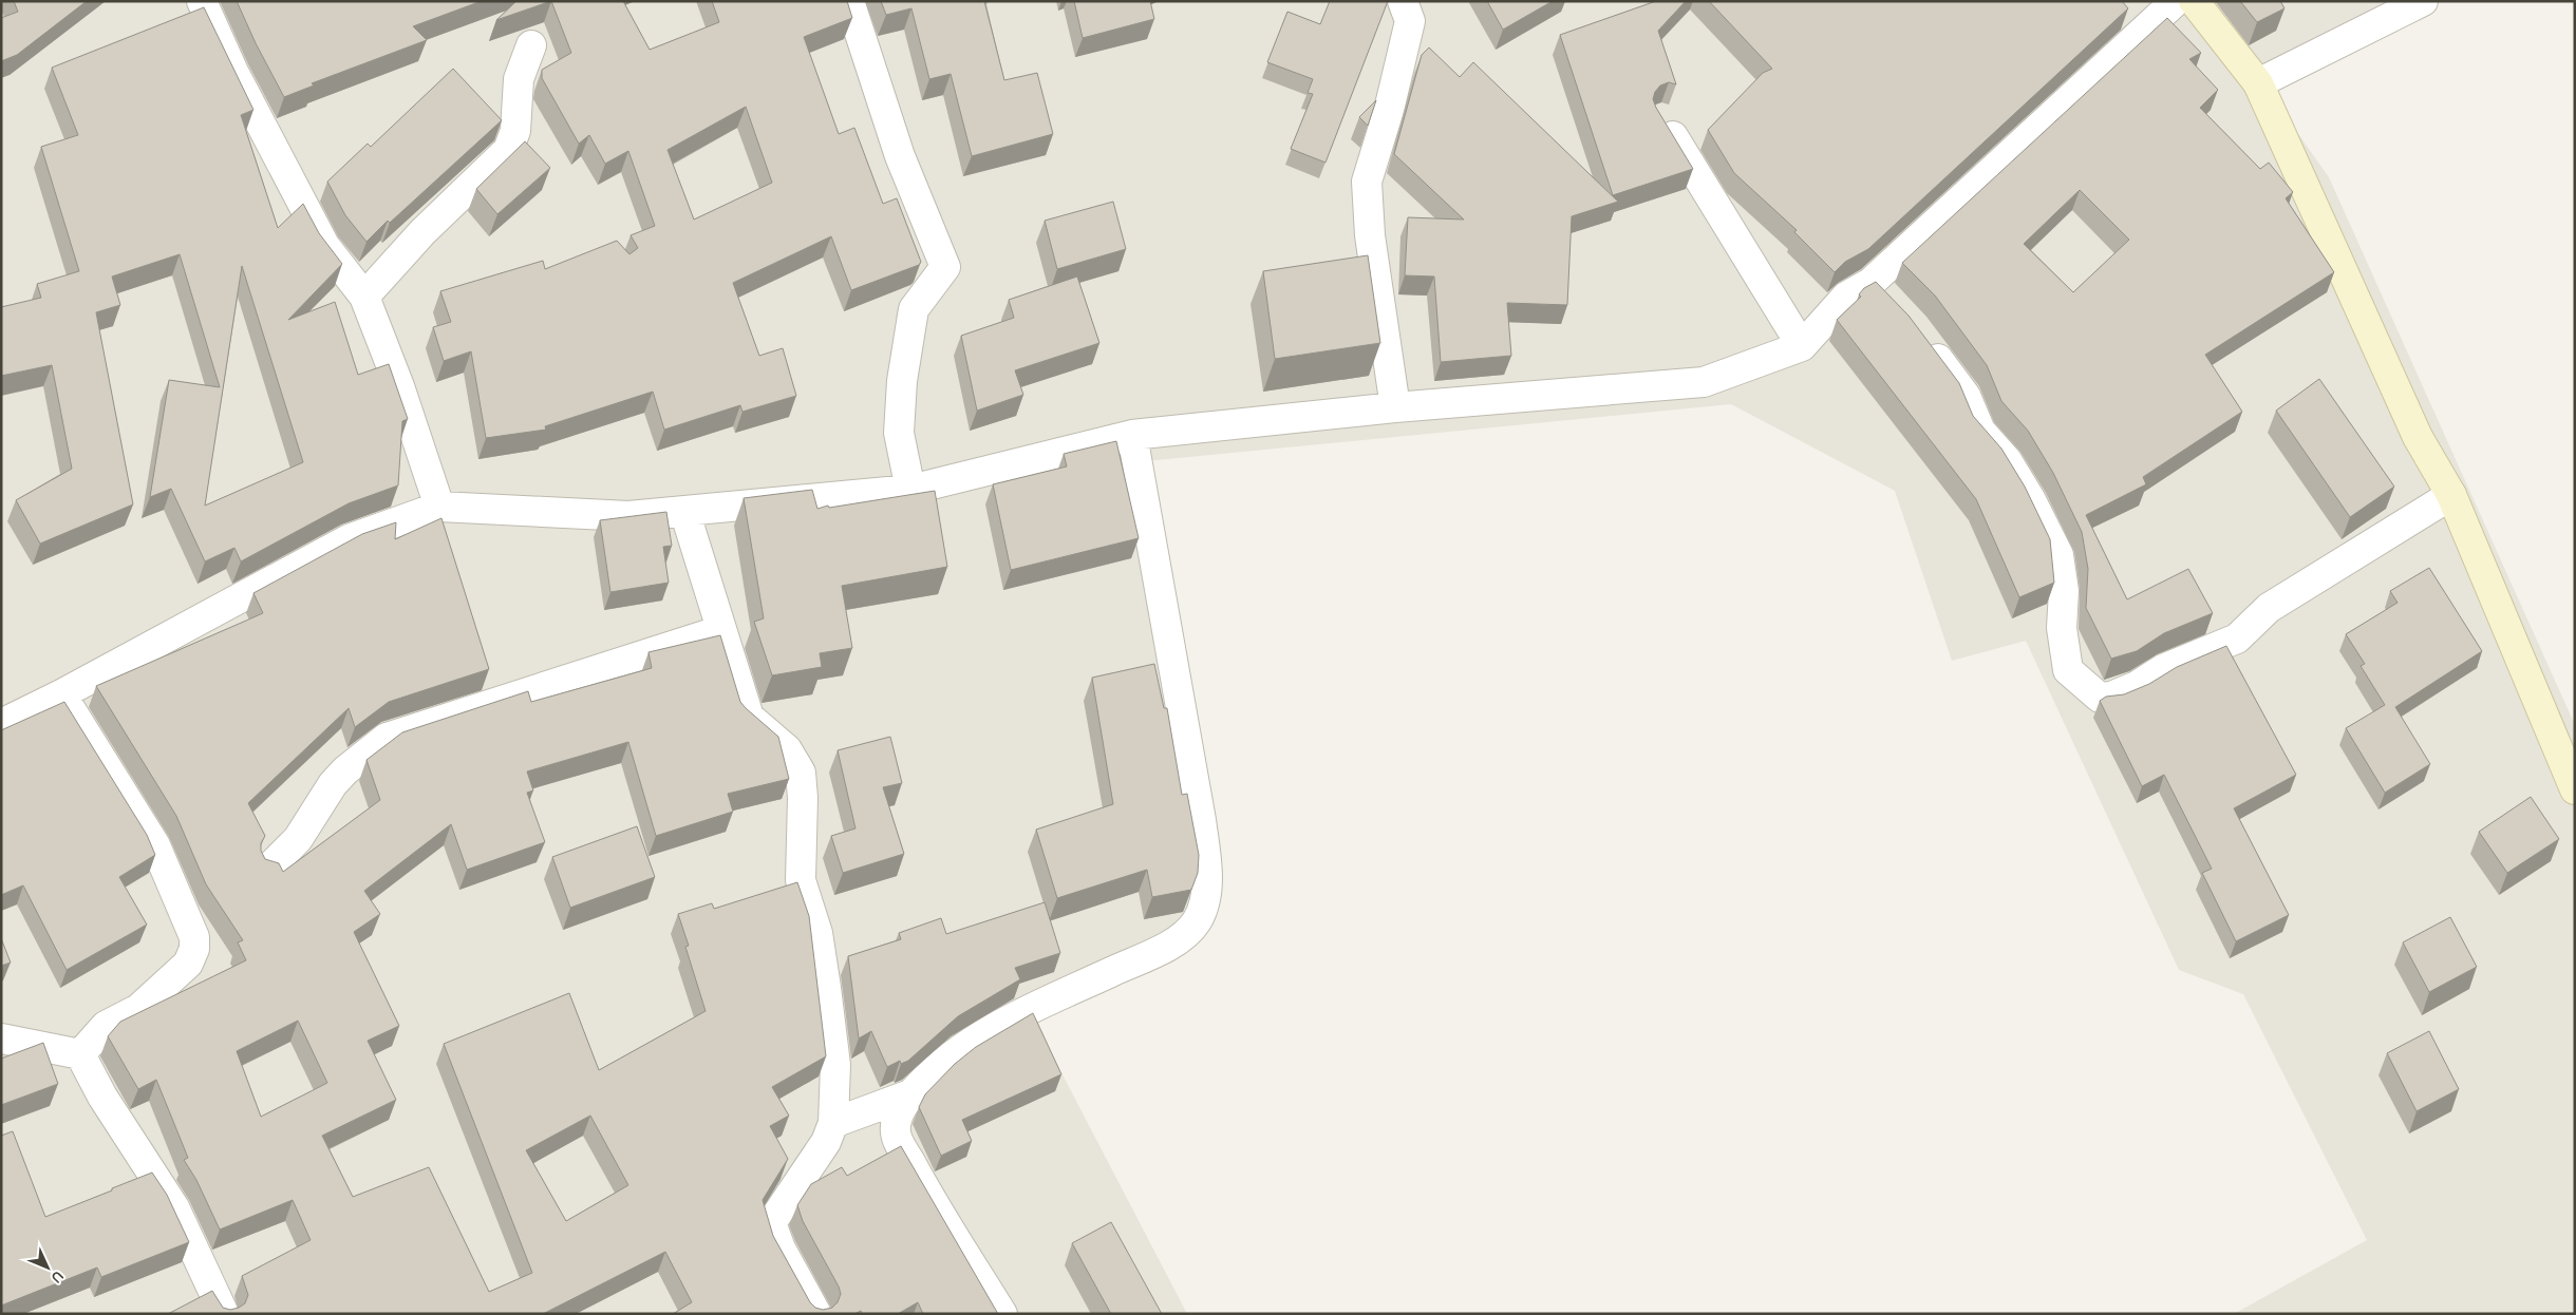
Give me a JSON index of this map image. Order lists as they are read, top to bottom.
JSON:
{
  "north": "bottom right"
}
